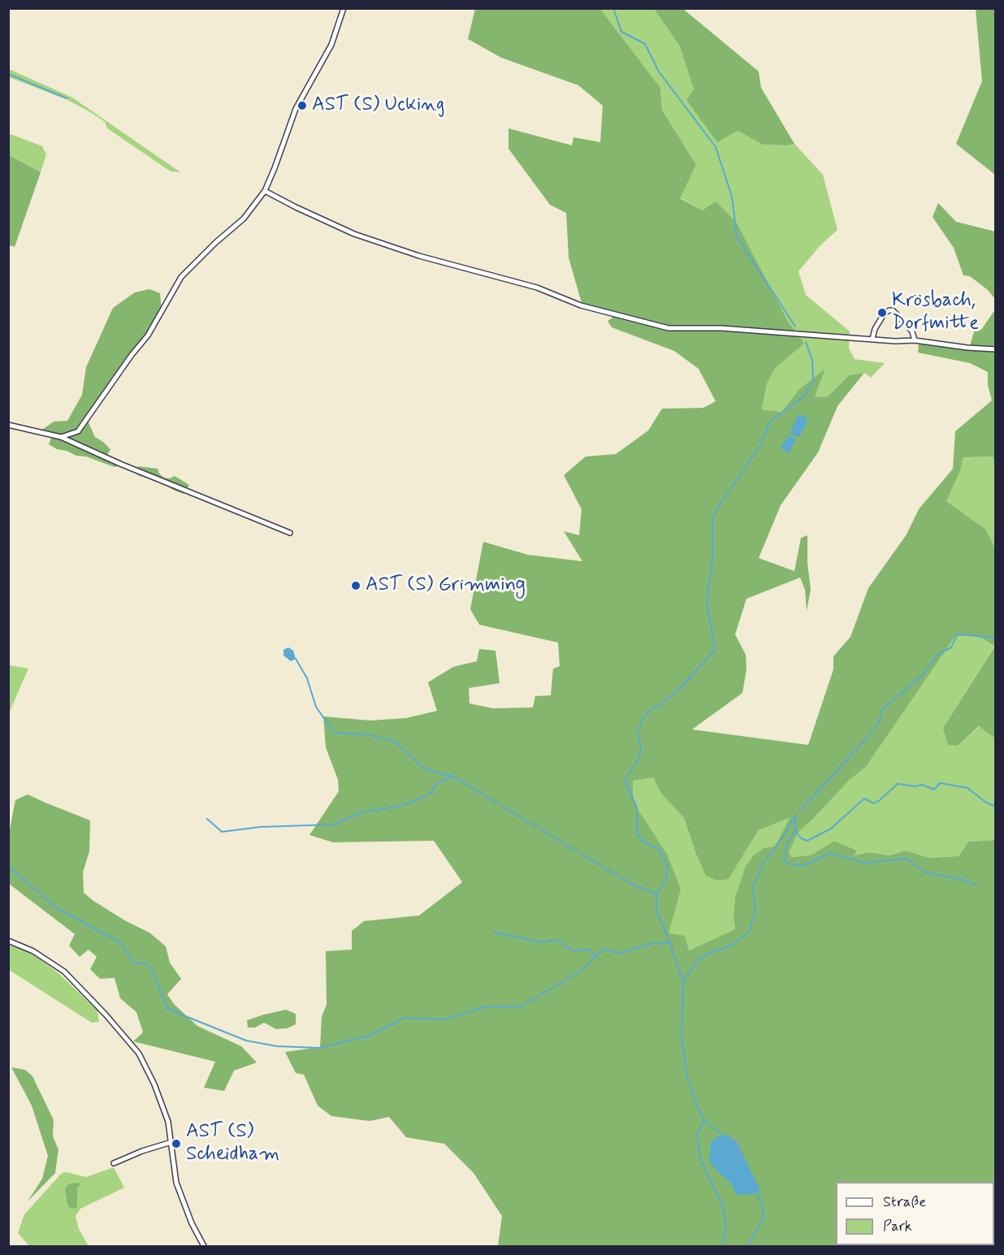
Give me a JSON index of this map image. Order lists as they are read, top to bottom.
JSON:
{
  "places": [
    "AST (S) Ucking",
    "Krösbach, Dorfmitte",
    "AST (S) Grimming",
    "AST (S) Scheidham"
  ],
  "legend": ["Straße", "Park"]
}
